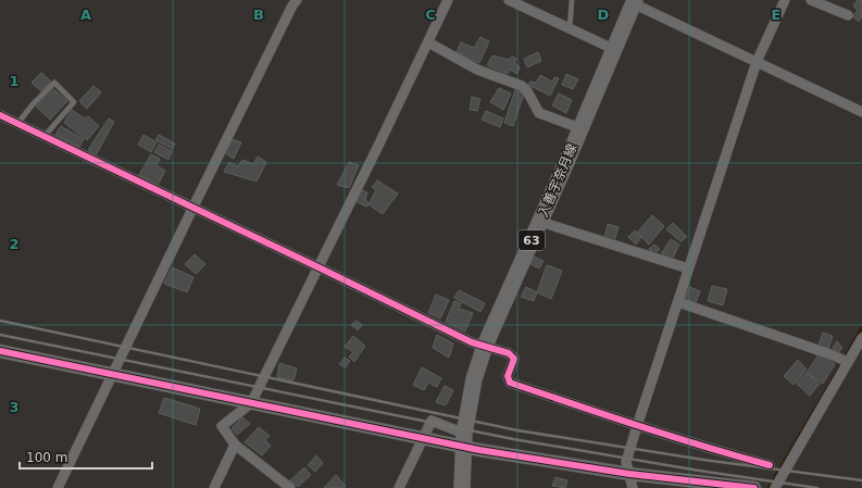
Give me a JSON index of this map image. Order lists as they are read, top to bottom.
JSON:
{
  "streets": {
    "main road": ["入善宇奈月線", "63"]
  },
  "scale_bar": "100 m",
  "grid": {
    "columns": [
      "A",
      "B",
      "C",
      "D",
      "E"
    ],
    "rows": ["1", "2", "3"]
  }
}
